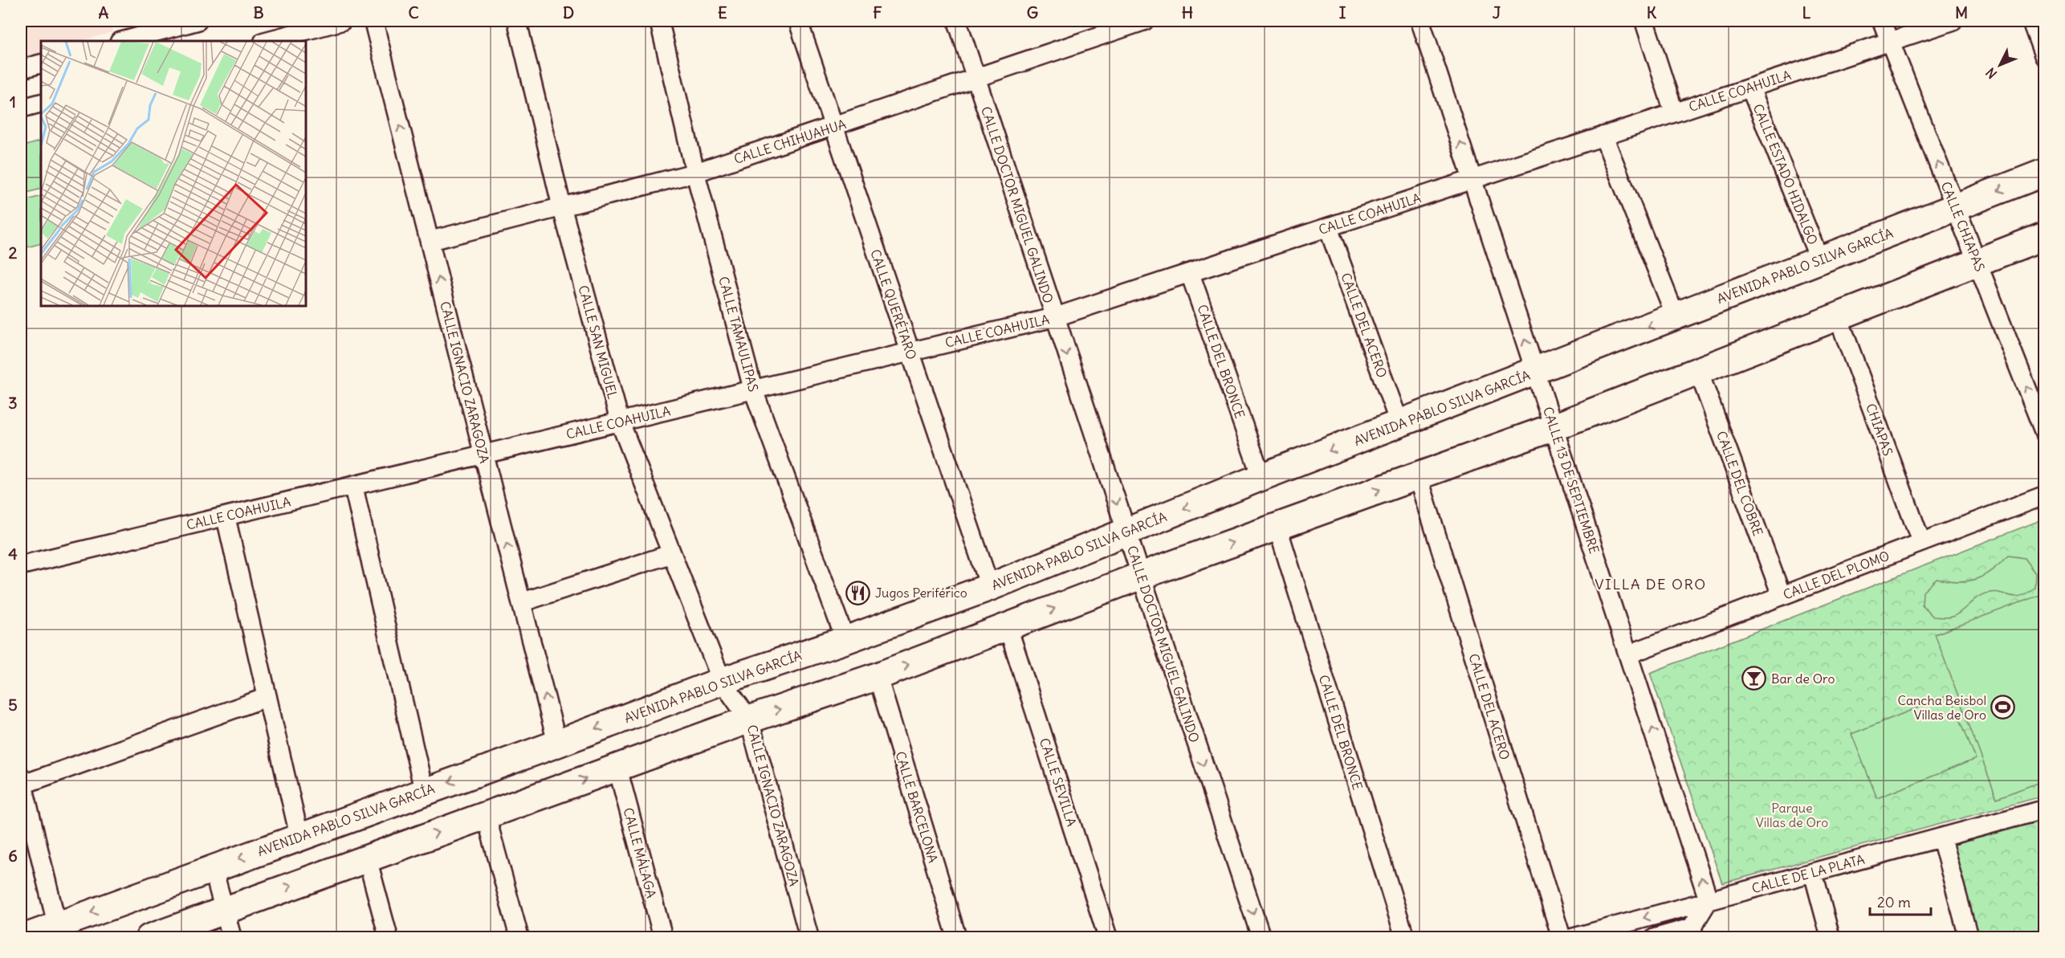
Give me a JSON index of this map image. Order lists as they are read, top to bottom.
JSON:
{
  "streets": {
    "main road": ["AVENIDA PABLO SILVA GARCÍA"],
    "street": [
      "CALLE COAHUILA",
      "CALLE CHIHUAHUA",
      "CALLE ESTADO HIDALGO",
      "CALLE DOCTOR MIGUEL GALINDO",
      "CALLE CHIAPAS",
      "CALLE QUERÉTARO",
      "CALLE DEL ACERO",
      "CALLE TAMAULIPAS",
      "CALLE SAN MIGUEL",
      "CALLE DEL BRONCE",
      "CALLE IGNACIO ZARAGOZA",
      "CHIAPAS",
      "CALLE 13 DE SEPTIEMBRE",
      "CALLE DEL COBRE",
      "CALLE DEL PLOMO",
      "CALLE SEVILLA",
      "CALLE BARCELONA",
      "CALLE MÁLAGA",
      "CALLE DE LA PLATA"
    ]
  },
  "crossings": [
    ["CALLE COAHUILA", "CALLE ESTADO HIDALGO"],
    ["CALLE COAHUILA", "CALLE DOCTOR MIGUEL GALINDO"],
    ["CALLE COAHUILA", "CALLE CHIAPAS"],
    ["CALLE COAHUILA", "CALLE QUERÉTARO"],
    ["CALLE COAHUILA", "CALLE DEL ACERO"],
    ["CALLE COAHUILA", "CALLE TAMAULIPAS"],
    ["CALLE COAHUILA", "CALLE SAN MIGUEL"],
    ["CALLE COAHUILA", "CALLE DEL BRONCE"],
    ["CALLE COAHUILA", "CALLE IGNACIO ZARAGOZA"],
    ["CALLE COAHUILA", "CALLE 13 DE SEPTIEMBRE"],
    ["CALLE CHIHUAHUA", "CALLE DOCTOR MIGUEL GALINDO"],
    ["CALLE CHIHUAHUA", "CALLE QUERÉTARO"],
    ["CALLE CHIHUAHUA", "CALLE TAMAULIPAS"],
    ["CALLE CHIHUAHUA", "CALLE SAN MIGUEL"],
    ["CALLE CHIHUAHUA", "CALLE IGNACIO ZARAGOZA"],
    ["CALLE ESTADO HIDALGO", "AVENIDA PABLO SILVA GARCÍA"],
    ["CALLE DOCTOR MIGUEL GALINDO", "AVENIDA PABLO SILVA GARCÍA"],
    ["CALLE CHIAPAS", "AVENIDA PABLO SILVA GARCÍA"],
    ["AVENIDA PABLO SILVA GARCÍA", "CALLE QUERÉTARO"],
    ["AVENIDA PABLO SILVA GARCÍA", "CALLE DEL ACERO"],
    ["AVENIDA PABLO SILVA GARCÍA", "CALLE TAMAULIPAS"],
    ["AVENIDA PABLO SILVA GARCÍA", "CALLE SAN MIGUEL"],
    ["AVENIDA PABLO SILVA GARCÍA", "CALLE DEL BRONCE"],
    ["AVENIDA PABLO SILVA GARCÍA", "CALLE IGNACIO ZARAGOZA"],
    ["AVENIDA PABLO SILVA GARCÍA", "CALLE 13 DE SEPTIEMBRE"],
    ["CALLE SAN MIGUEL", "CALLE IGNACIO ZARAGOZA"],
    ["CHIAPAS", "CALLE DEL PLOMO"],
    ["CALLE 13 DE SEPTIEMBRE", "CALLE DEL PLOMO"],
    ["CALLE 13 DE SEPTIEMBRE", "CALLE DE LA PLATA"],
    ["CALLE DEL COBRE", "CALLE DEL PLOMO"]
  ],
  "one_way": ["CALLE DOCTOR MIGUEL GALINDO", "CALLE CHIAPAS"],
  "districts": ["VILLA DE ORO"],
  "parks": ["Parque Villas de Oro"],
  "places": {
    "restaurant": ["Jugos Periférico"],
    "bar": ["Bar de Oro"],
    "sports": ["Cancha Beisbol Villas de Oro"]
  },
  "scale_bar": "20 m",
  "north": "bottom left",
  "grid": {
    "columns": [
      "A",
      "B",
      "C",
      "D",
      "E",
      "F",
      "G",
      "H",
      "I",
      "J",
      "K",
      "L",
      "M"
    ],
    "rows": [
      "1",
      "2",
      "3",
      "4",
      "5",
      "6"
    ]
  }
}
